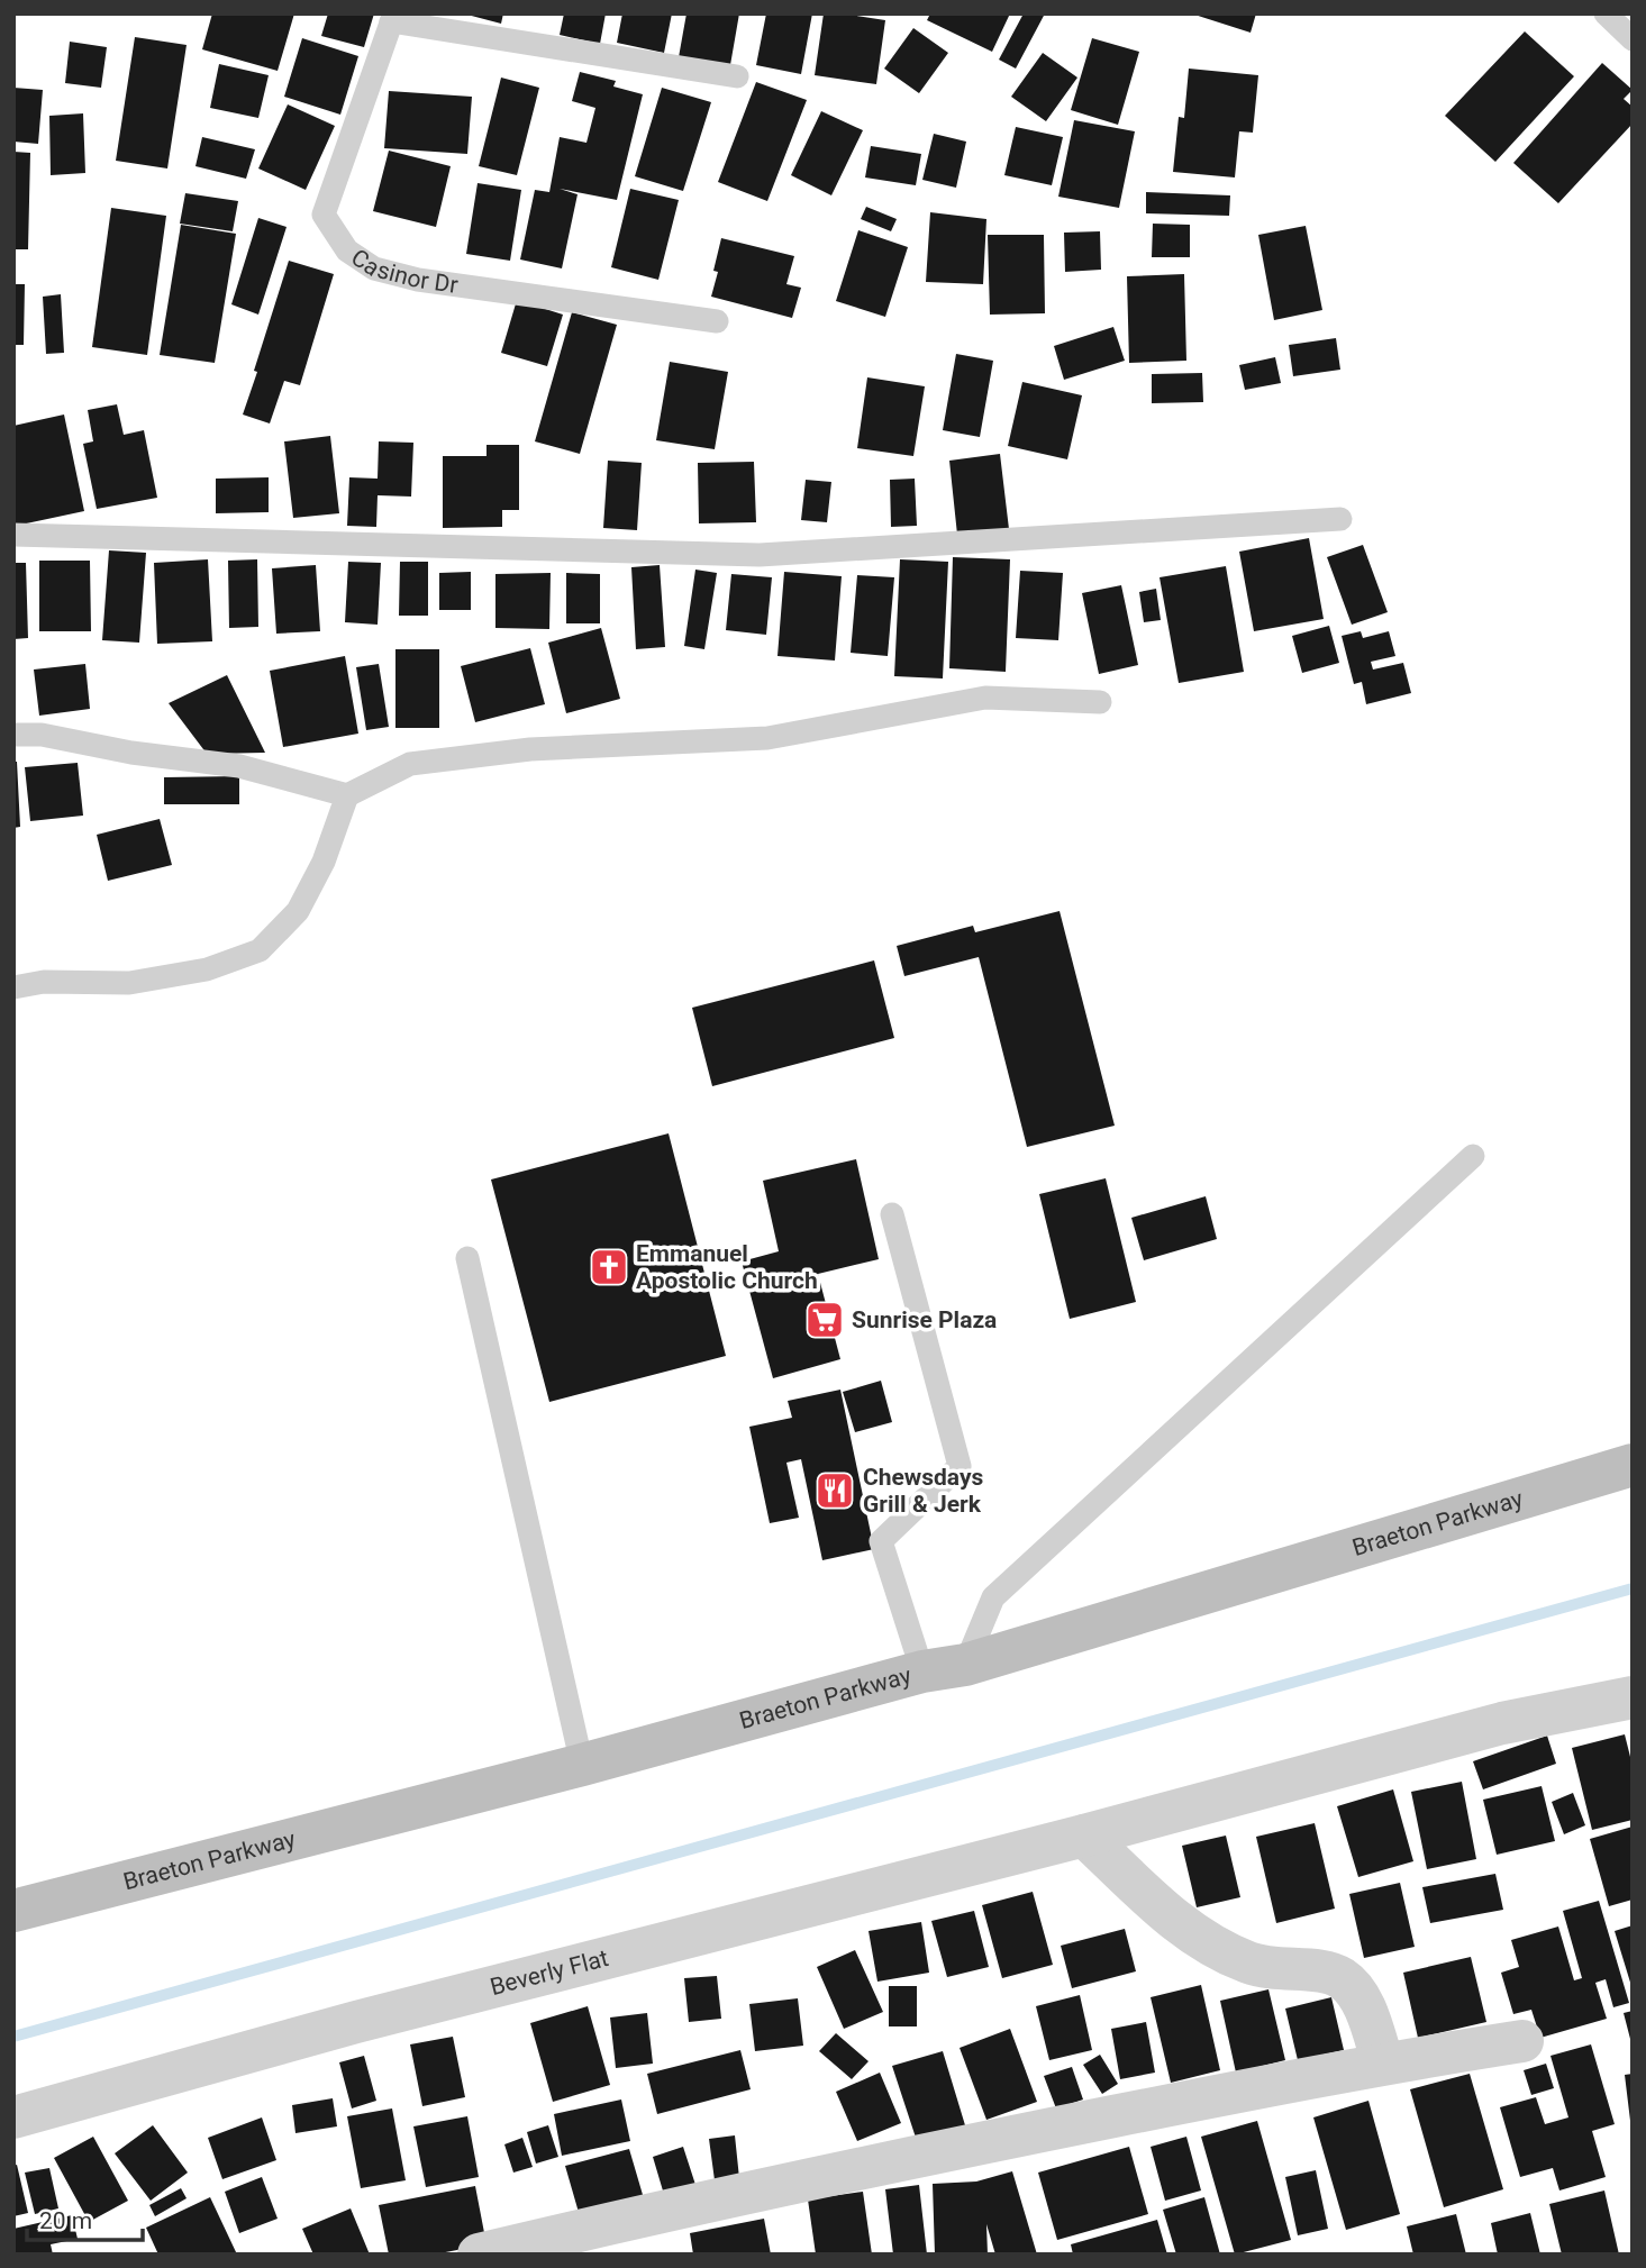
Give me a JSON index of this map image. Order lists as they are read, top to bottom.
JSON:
{
  "streets": {
    "main road": ["Braeton Parkway"],
    "street": ["Beverly Flat"],
    "lane": ["Casinor Dr"]
  },
  "places": {
    "church": ["Emmanuel Apostolic Church"],
    "supermarket": ["Sunrise Plaza"],
    "restaurant": ["Chewsdays Grill & Jerk"]
  },
  "scale_bar": "20 m"
}
